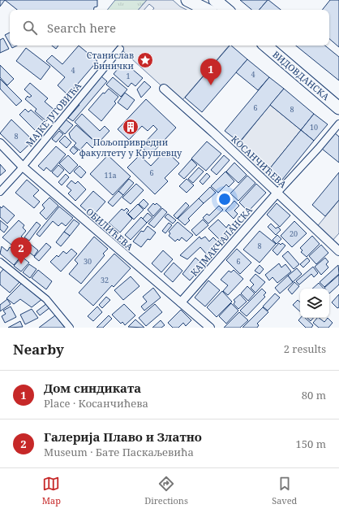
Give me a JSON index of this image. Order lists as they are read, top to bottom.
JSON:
{
  "streets": {
    "main road": ["ВИДОВДАНСКА"],
    "street": [
      "МАЈКЕ ЈУГОВИЋА",
      "КОСАНЧИЋЕВА",
      "ОБИЛИЋЕВА",
      "КАЈМАКЧАЛАНСКА"
    ]
  },
  "crossings": [
    ["МАЈКЕ ЈУГОВИЋА", "ОБИЛИЋЕВА"],
    ["КОСАНЧИЋЕВА", "КАЈМАКЧАЛАНСКА"],
    ["ОБИЛИЋЕВА", "КАЈМАКЧАЛАНСКА"]
  ],
  "places": {
    "place": ["Станислав Бинички"],
    "building": ["Пољопривредни факултету у Крушевцу"]
  },
  "house_numbers": [
    "4",
    "4",
    "1",
    "6",
    "8",
    "10",
    "8",
    "6",
    "11a",
    "20",
    "8",
    "30",
    "6",
    "32"
  ],
  "page": {
    "search": "Search here",
    "pins": ["1", "2"],
    "heading": ["Nearby", "2 results"],
    "list": [
      {
        "mark": "1",
        "name": "Дом синдиката",
        "note": "Place · Косанчићева",
        "value": "80 m"
      },
      {
        "mark": "2",
        "name": "Галерија Плаво и Златно",
        "note": "Museum · Бате Паскаљевића",
        "value": "150 m"
      }
    ],
    "nav": ["Map", "Directions", "Saved"]
  }
}
